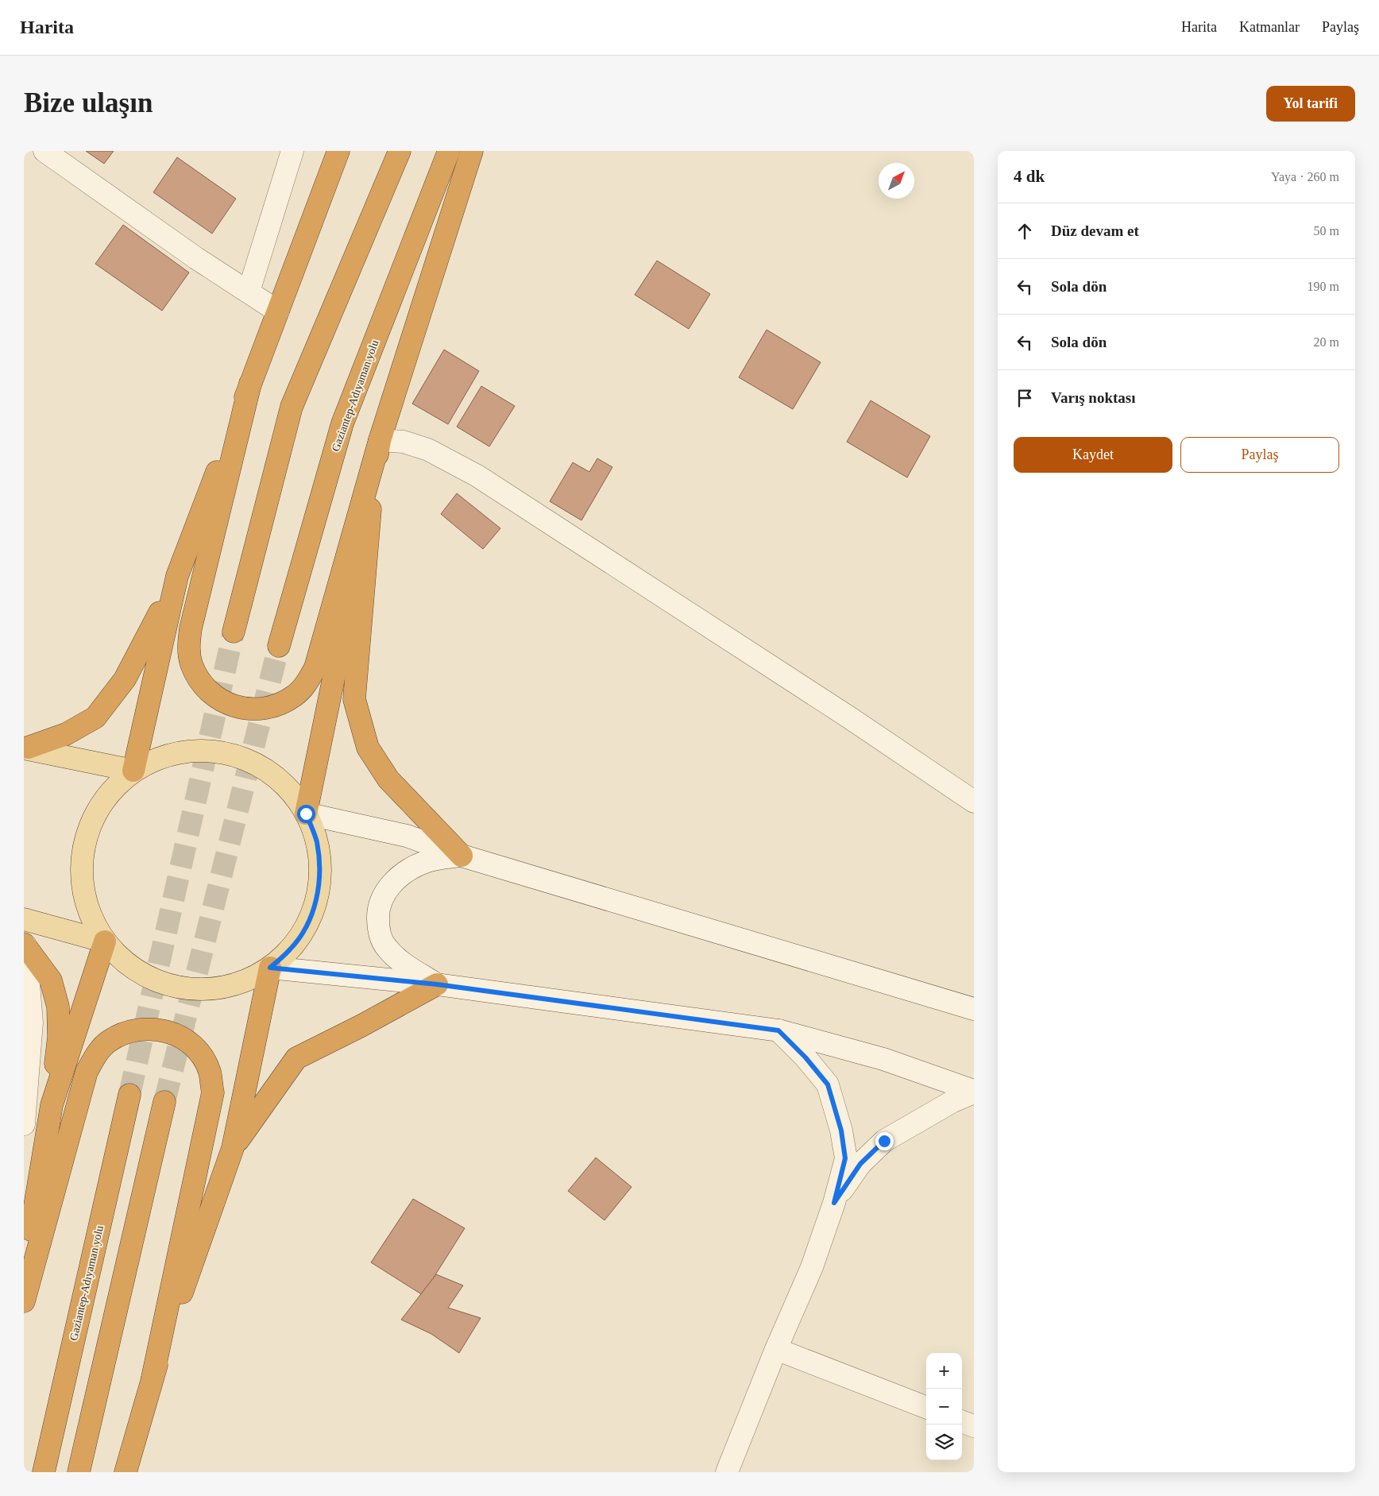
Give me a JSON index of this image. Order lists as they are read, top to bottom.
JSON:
{
  "streets": {
    "highway": ["Gaziantep-Adıyaman yolu"]
  },
  "north": "top right",
  "page": {
    "header": "Harita",
    "nav": ["Harita", "Katmanlar", "Paylaş"],
    "buttons": [
      "Yol tarifi",
      ["Kaydet", "Paylaş"]
    ],
    "title": "Bize ulaşın",
    "heading": ["4 dk", "Yaya · 260 m"],
    "list": [
      ["Düz devam et", "50 m"],
      ["Sola dön", "190 m"],
      ["Sola dön", "20 m"],
      "Varış noktası"
    ],
    "map_buttons": ["+", "−"]
  }
}
